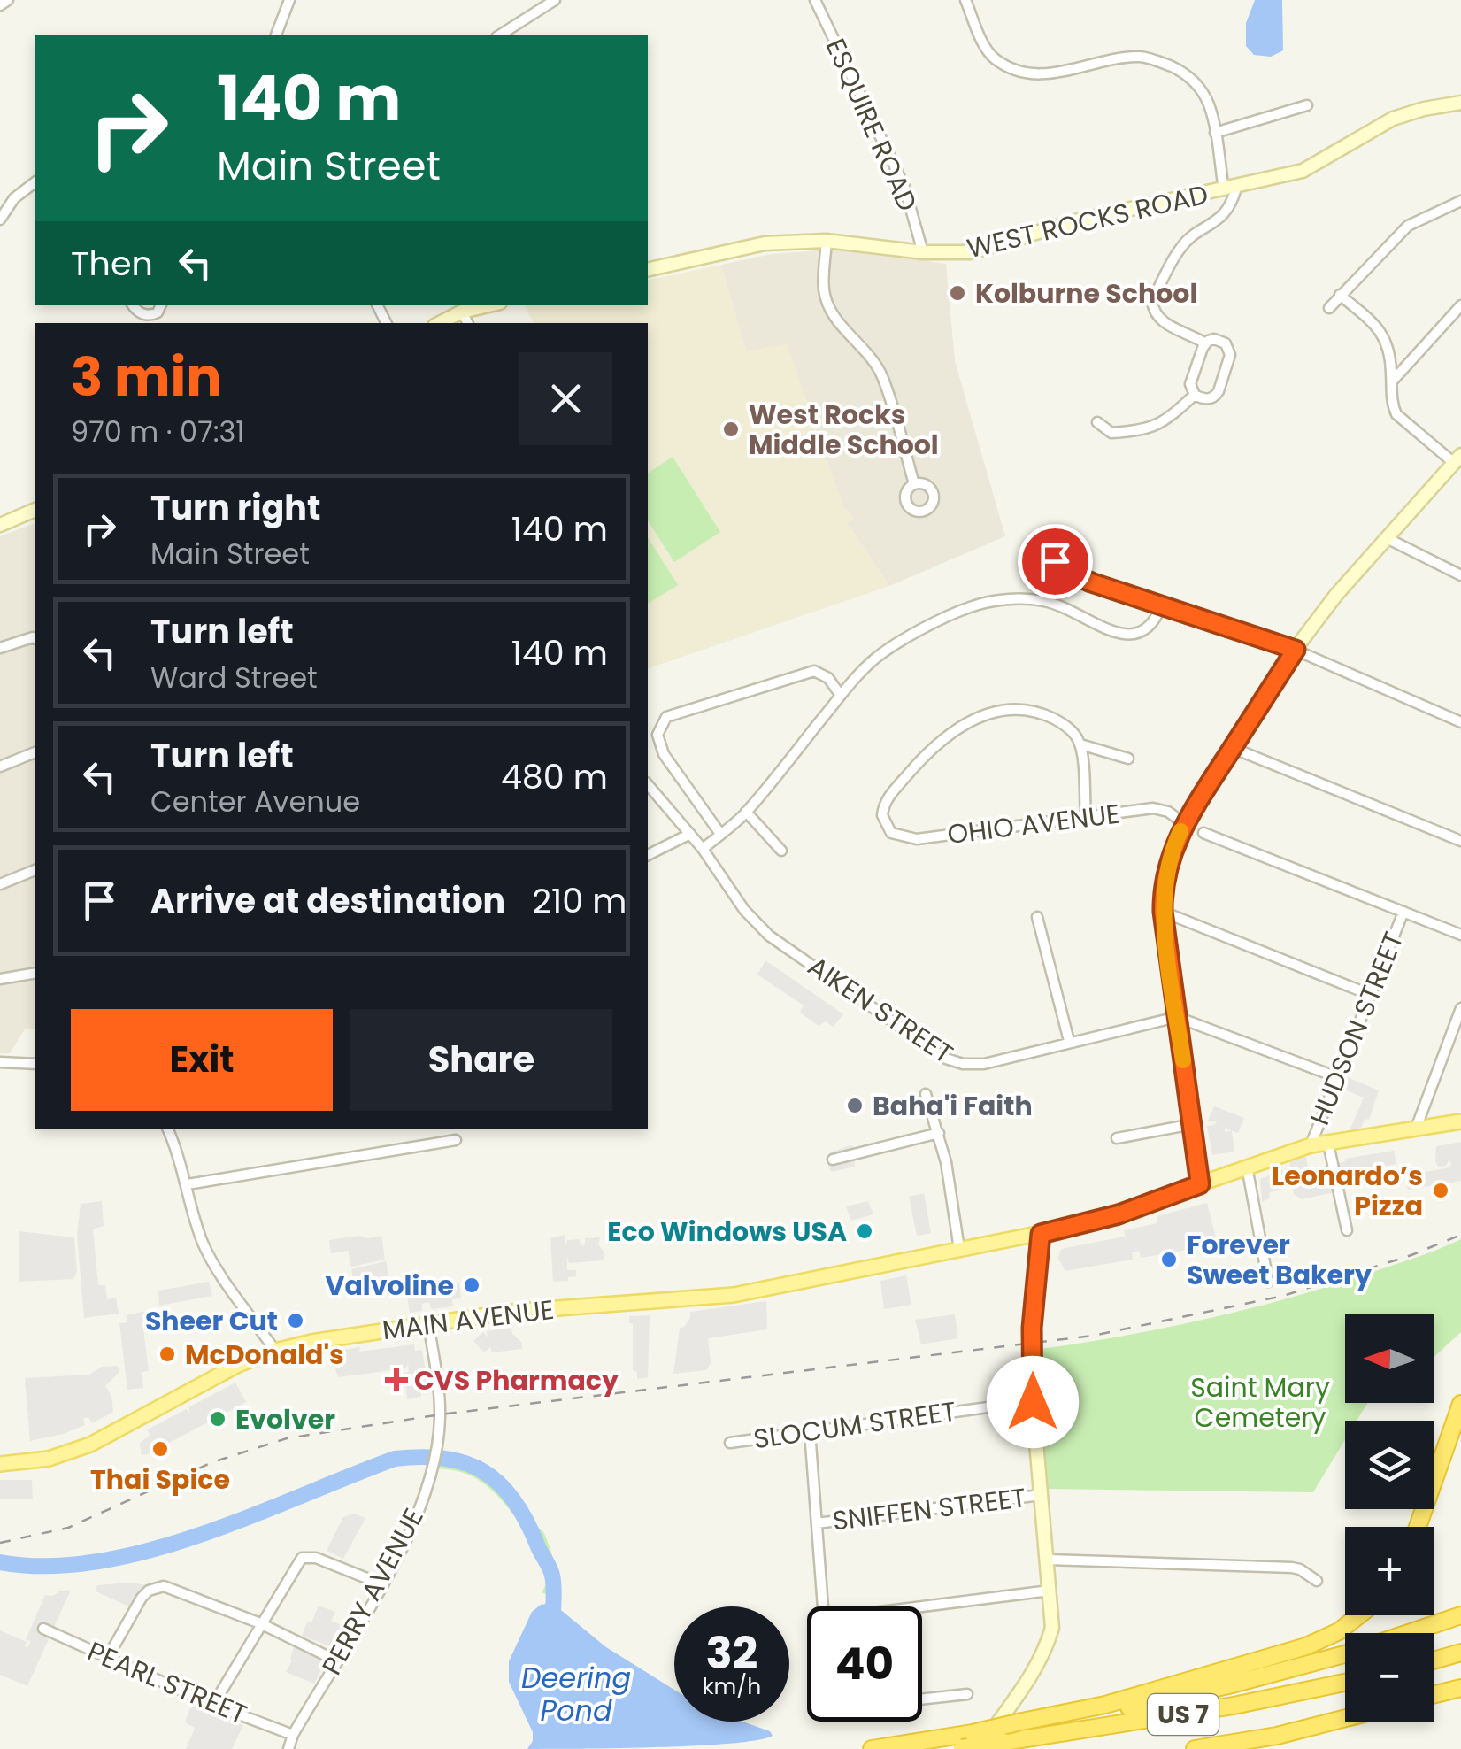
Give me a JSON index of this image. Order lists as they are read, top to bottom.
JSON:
{
  "streets": {
    "highway": ["US 7"],
    "main road": ["WEST ROCKS ROAD", "MAIN AVENUE"],
    "street": [
      "ESQUIRE ROAD",
      "OHIO AVENUE",
      "AIKEN STREET",
      "HUDSON STREET",
      "SLOCUM STREET",
      "SNIFFEN STREET",
      "PERRY AVENUE",
      "PEARL STREET"
    ]
  },
  "crossings": [
    ["ESQUIRE ROAD", "WEST ROCKS ROAD"],
    ["HUDSON STREET", "MAIN AVENUE"],
    ["MAIN AVENUE", "PERRY AVENUE"],
    ["PERRY AVENUE", "PEARL STREET"]
  ],
  "water": ["Deering Pond"],
  "parks": ["Saint Mary Cemetery"],
  "places": {
    "other": [
      "Kolburne School",
      "West Rocks Middle School",
      "Baha'i Faith",
      "Leonardo’s Pizza",
      "Eco Windows USA",
      "Forever Sweet Bakery",
      "Valvoline",
      "Sheer Cut",
      "McDonald's",
      "Evolver",
      "Thai Spice"
    ],
    "health": ["CVS Pharmacy"]
  },
  "north": "left",
  "page": {
    "turn": ["140 m", "Main Street"],
    "then": "Then",
    "heading": ["3 min", "970 m · 07:31"],
    "list": [
      {
        "name": "Turn right",
        "note": "Main Street",
        "value": "140 m"
      },
      {
        "name": "Turn left",
        "note": "Ward Street",
        "value": "140 m"
      },
      {
        "name": "Turn left",
        "note": "Center Avenue",
        "value": "480 m"
      },
      {
        "name": "Arrive at destination",
        "value": "210 m"
      }
    ],
    "buttons": ["Exit", "Share"],
    "map_buttons": ["+", "−"],
    "speed": "32 km/h",
    "limit": "40"
  }
}
